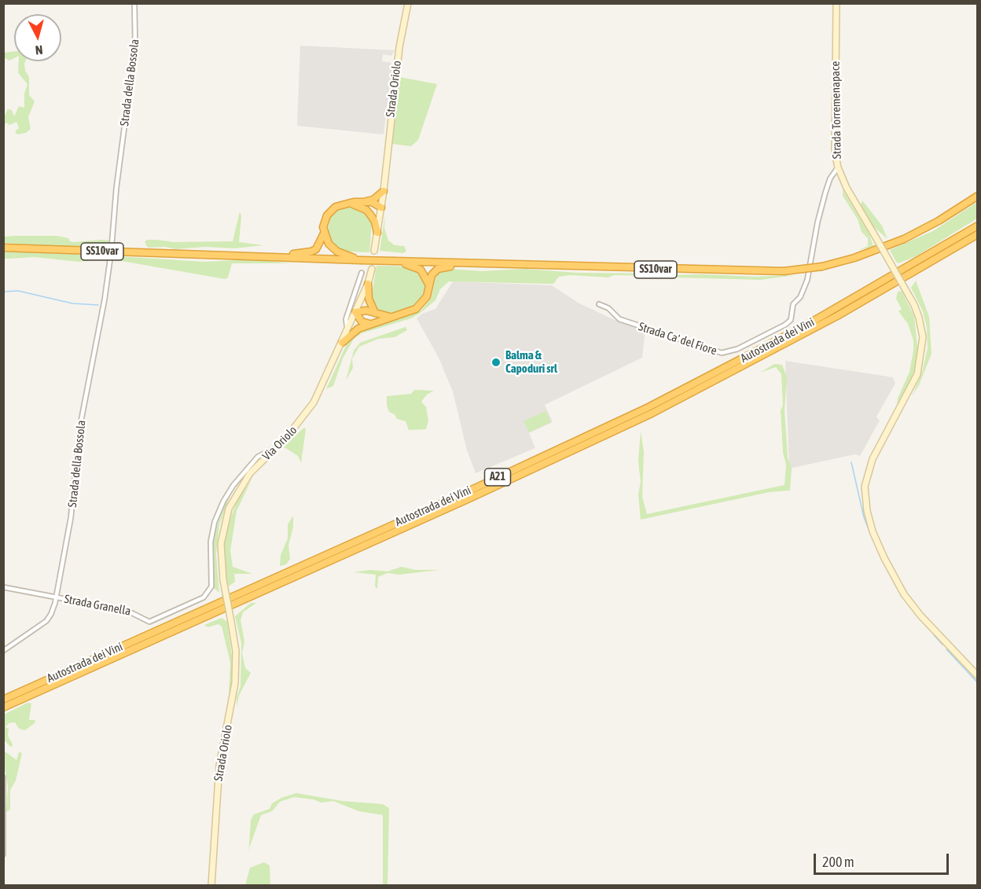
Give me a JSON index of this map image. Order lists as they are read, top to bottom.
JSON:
{
  "streets": {
    "highway": ["SS10var", "Autostrada dei Vini", "A21"],
    "street": [
      "Strada della Bossola",
      "Strada Oriolo",
      "Strada Torremenapace",
      "Strada Ca' del Fiore",
      "Via Oriolo",
      "Strada Granella"
    ]
  },
  "crossings": [
    ["Strada della Bossola", "Strada Granella"],
    ["Strada Oriolo", "Via Oriolo"],
    ["Strada Torremenapace", "Strada Ca' del Fiore"],
    ["Via Oriolo", "Strada Granella"]
  ],
  "places": ["Balma & Capoduri srl"],
  "scale_bar": "200 m",
  "north": "bottom"
}
